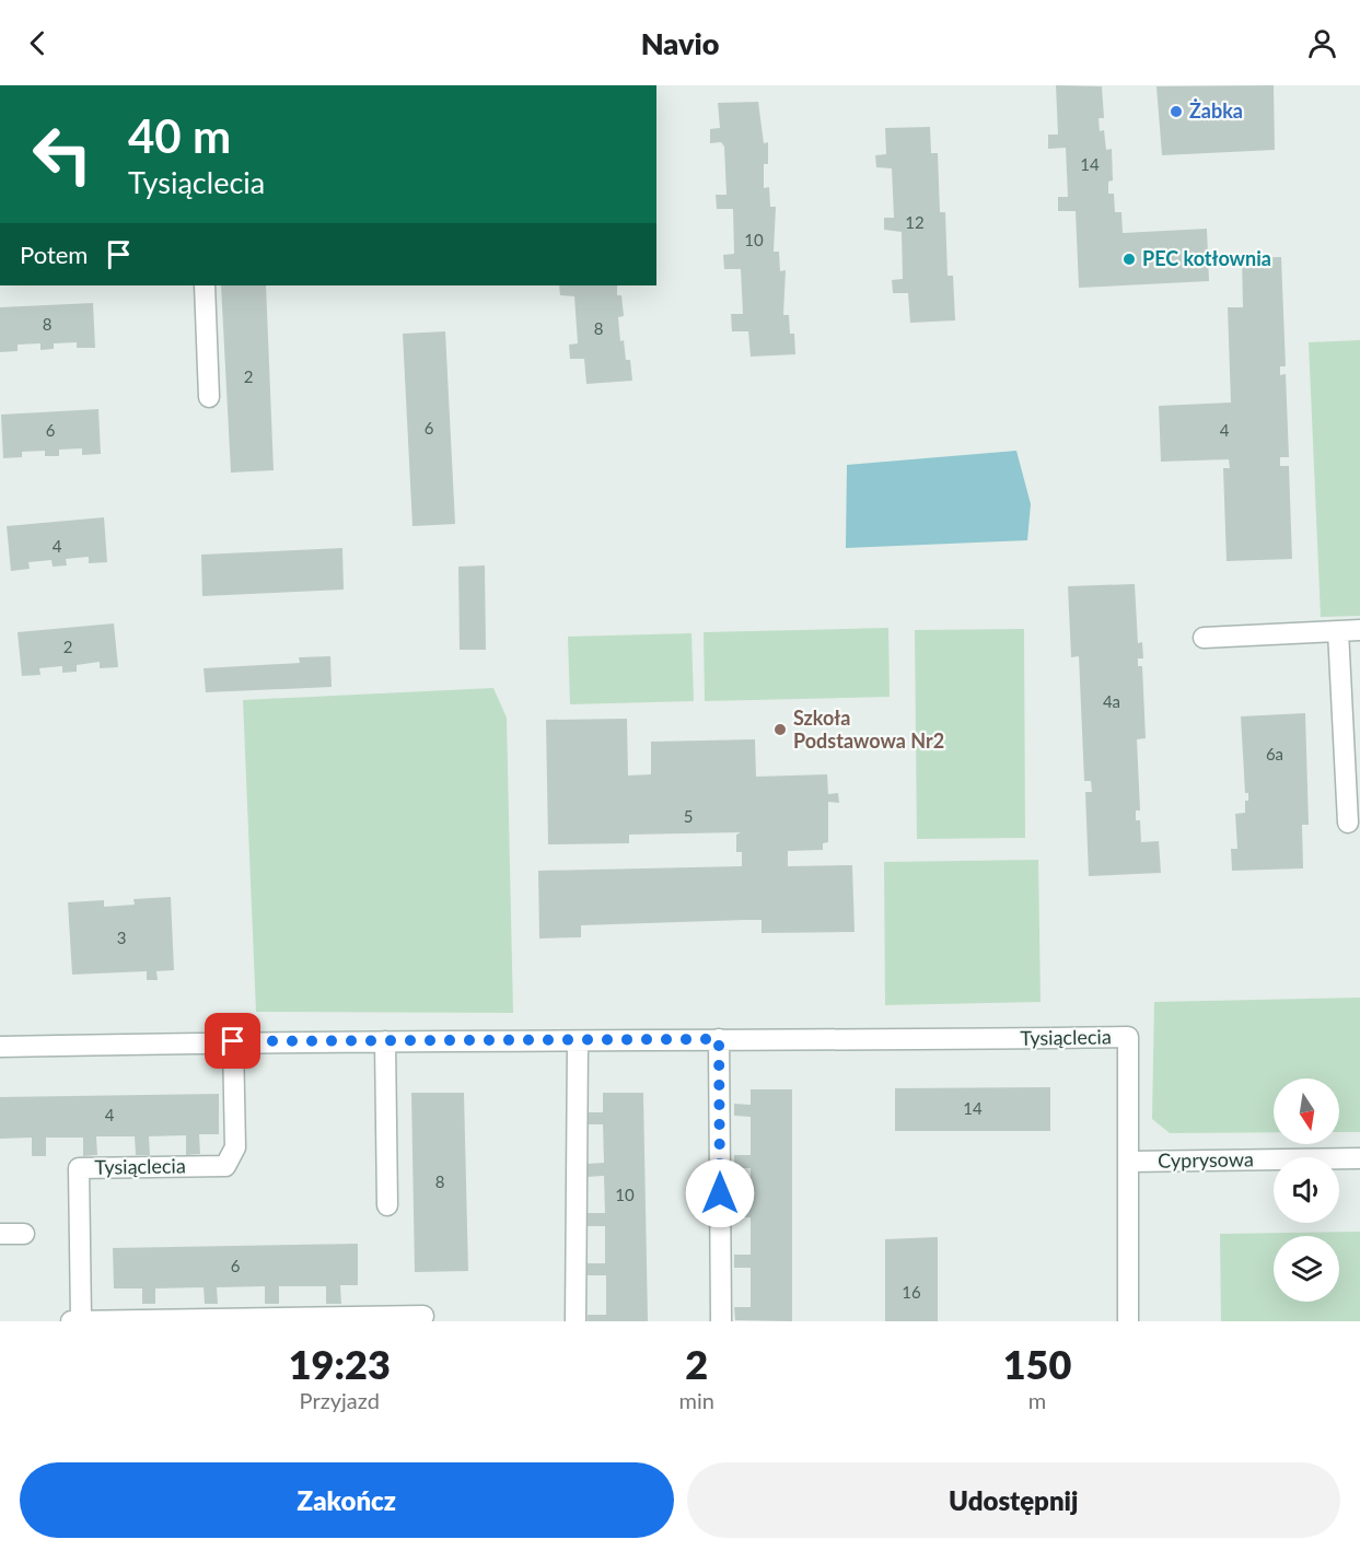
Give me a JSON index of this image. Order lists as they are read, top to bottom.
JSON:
{
  "streets": {
    "street": ["Tysiąclecia", "Cyprysowa"]
  },
  "crossings": [
    ["Tysiąclecia", "Cyprysowa"]
  ],
  "places": ["Żabka", "PEC kotłownia", "Szkoła Podstawowa Nr2"],
  "house_numbers": [
    "14",
    "12",
    "10",
    "8",
    "8",
    "2",
    "6",
    "6",
    "4",
    "4",
    "2",
    "4a",
    "6a",
    "5",
    "3",
    "14",
    "4",
    "8",
    "10",
    "6",
    "16"
  ],
  "north": "bottom",
  "page": {
    "header": "Navio",
    "turn": ["40 m", "Tysiąclecia"],
    "then": "Potem",
    "eta": [
      "19:23",
      "Przyjazd",
      "2",
      "min",
      "150",
      "m"
    ],
    "buttons": ["Zakończ", "Udostępnij"]
  }
}
